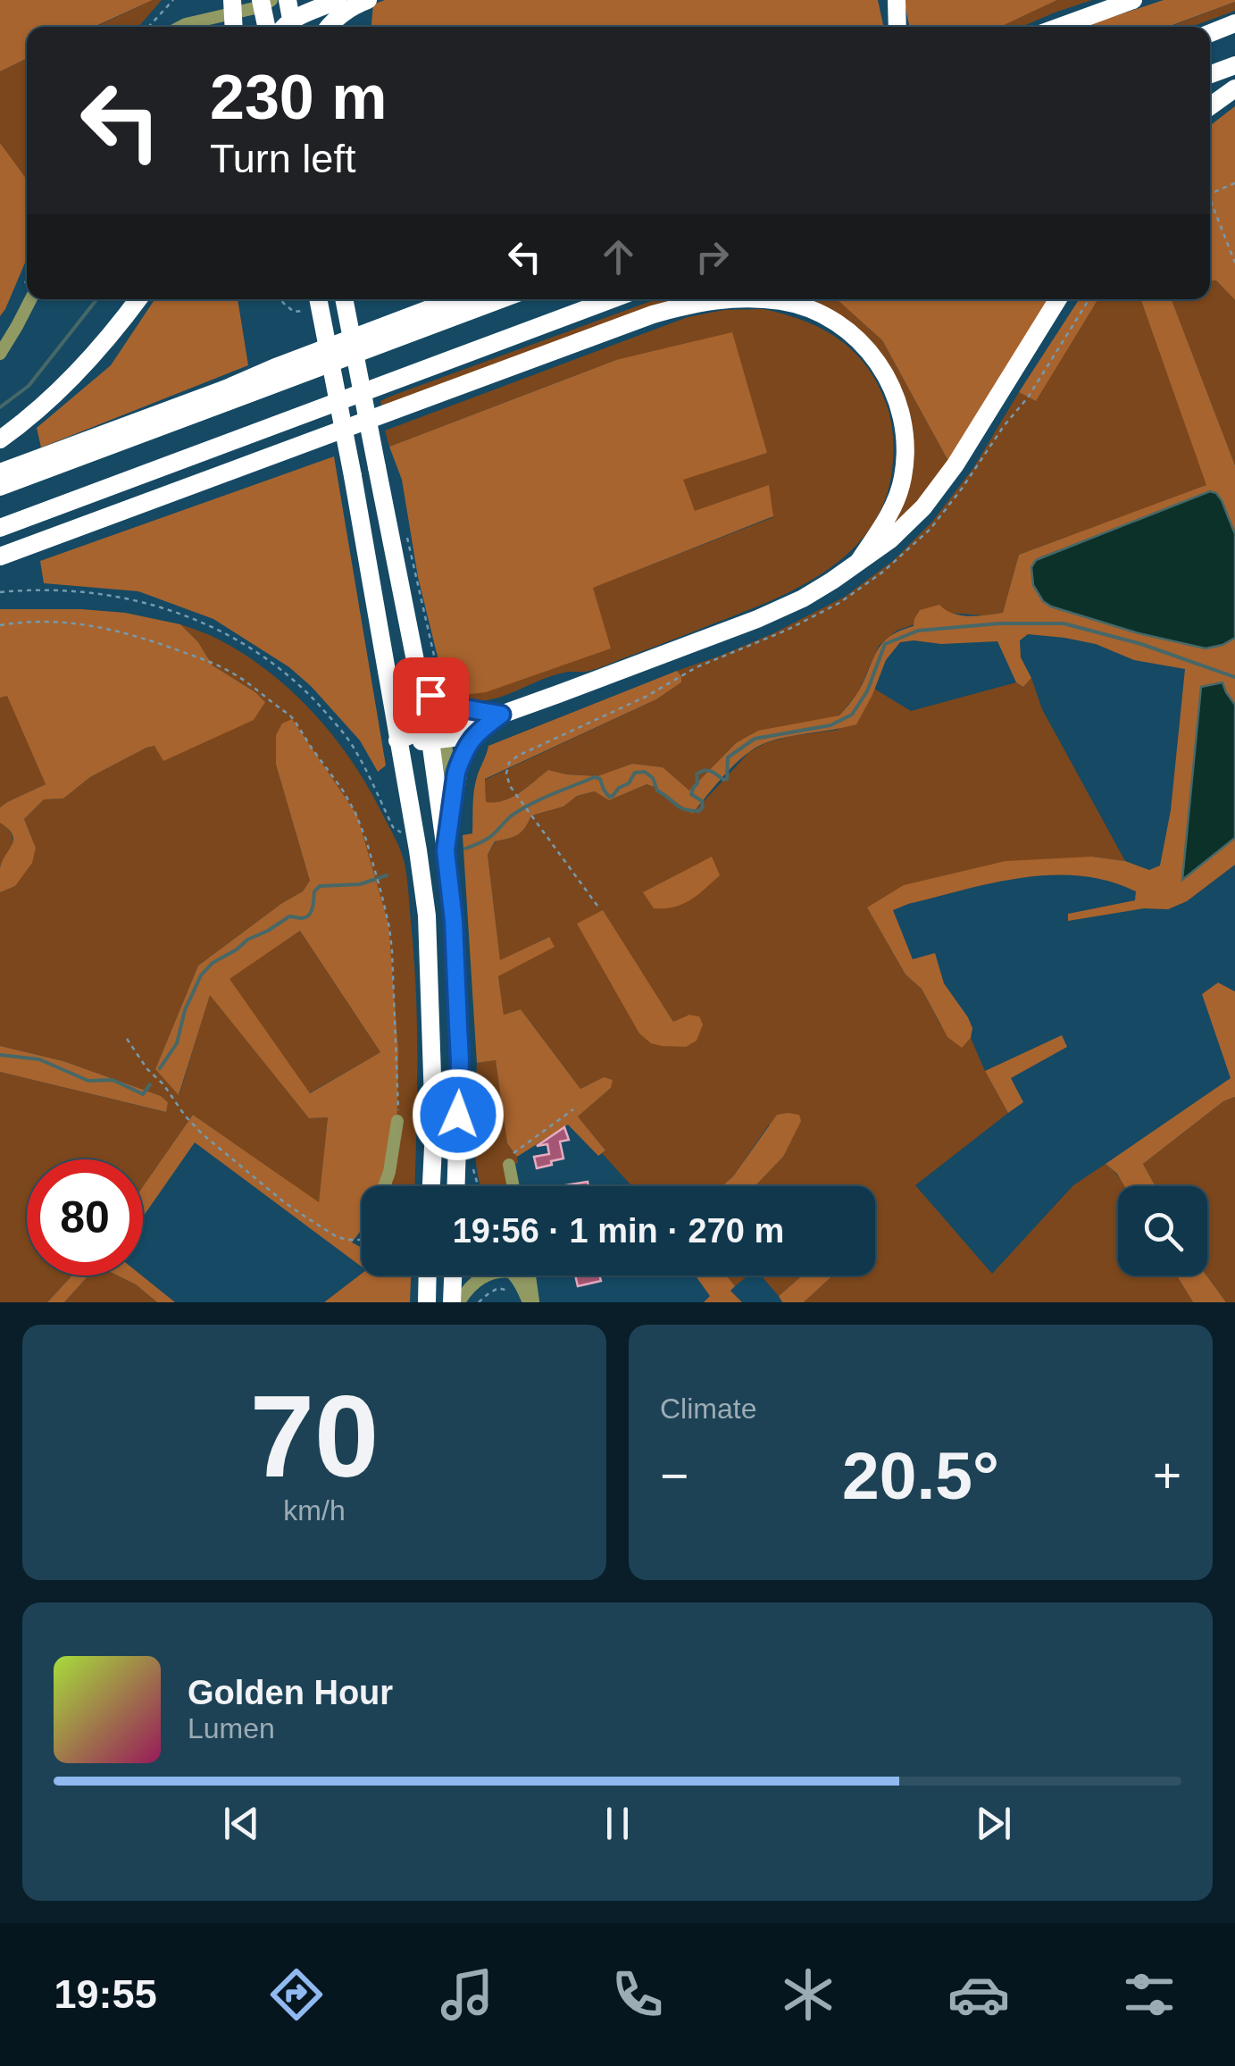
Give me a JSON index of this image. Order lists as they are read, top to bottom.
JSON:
{
  "page": {
    "turn": ["230 m", "Turn left"],
    "limit": "80",
    "trip": "19:56 · 1 min · 270 m",
    "tile": [
      ["70", "km/h"],
      "Climate"
    ],
    "heat": ["−", "20.5°", "+"],
    "song": ["Golden Hour", "Lumen"],
    "tabs": "19:55"
  }
}
